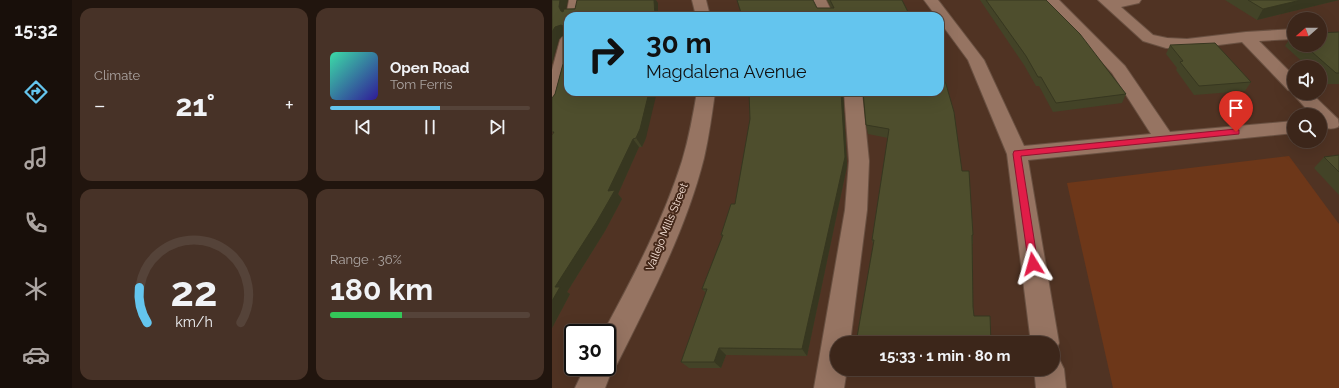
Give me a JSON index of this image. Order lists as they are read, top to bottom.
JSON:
{
  "streets": {
    "street": ["Vallejo Mills Street"]
  },
  "north": "left",
  "page": {
    "tabs": "15:32",
    "tile": [
      "Climate",
      ["Range · 36%", "180 km"]
    ],
    "turn": ["30 m", "Magdalena Avenue"],
    "song": ["Open Road", "Tom Ferris"],
    "heat": ["−", "21°", "+"],
    "limit": "30",
    "trip": "15:33 · 1 min · 80 m",
    "gauge": ["22", "km/h"]
  }
}
